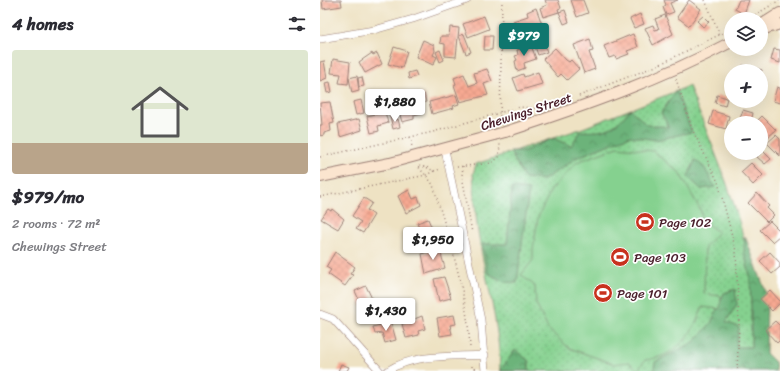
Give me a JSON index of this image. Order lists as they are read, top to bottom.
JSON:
{
  "streets": {
    "street": ["Chewings Street"]
  },
  "places": {
    "sports": ["Page 102", "Page 103", "Page 101"]
  },
  "page": {
    "heading": "4 homes",
    "map_buttons": ["+", "−"],
    "price": [
      "$979",
      "$1,880",
      "$1,950",
      "$1,430"
    ],
    "list": [
      {
        "name": "$979/mo",
        "note": "2 rooms · 72 m² · Chewings Street"
      }
    ]
  }
}
